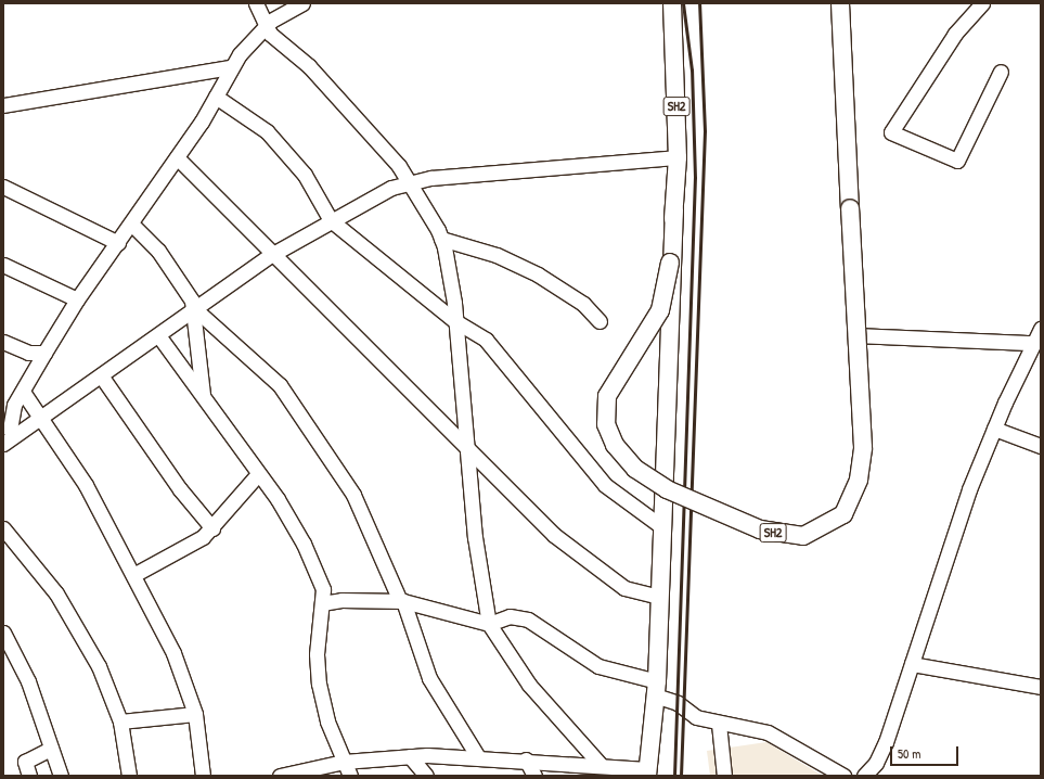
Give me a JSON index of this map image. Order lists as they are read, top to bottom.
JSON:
{
  "streets": {
    "main road": ["SH2"]
  },
  "scale_bar": "50 m"
}
